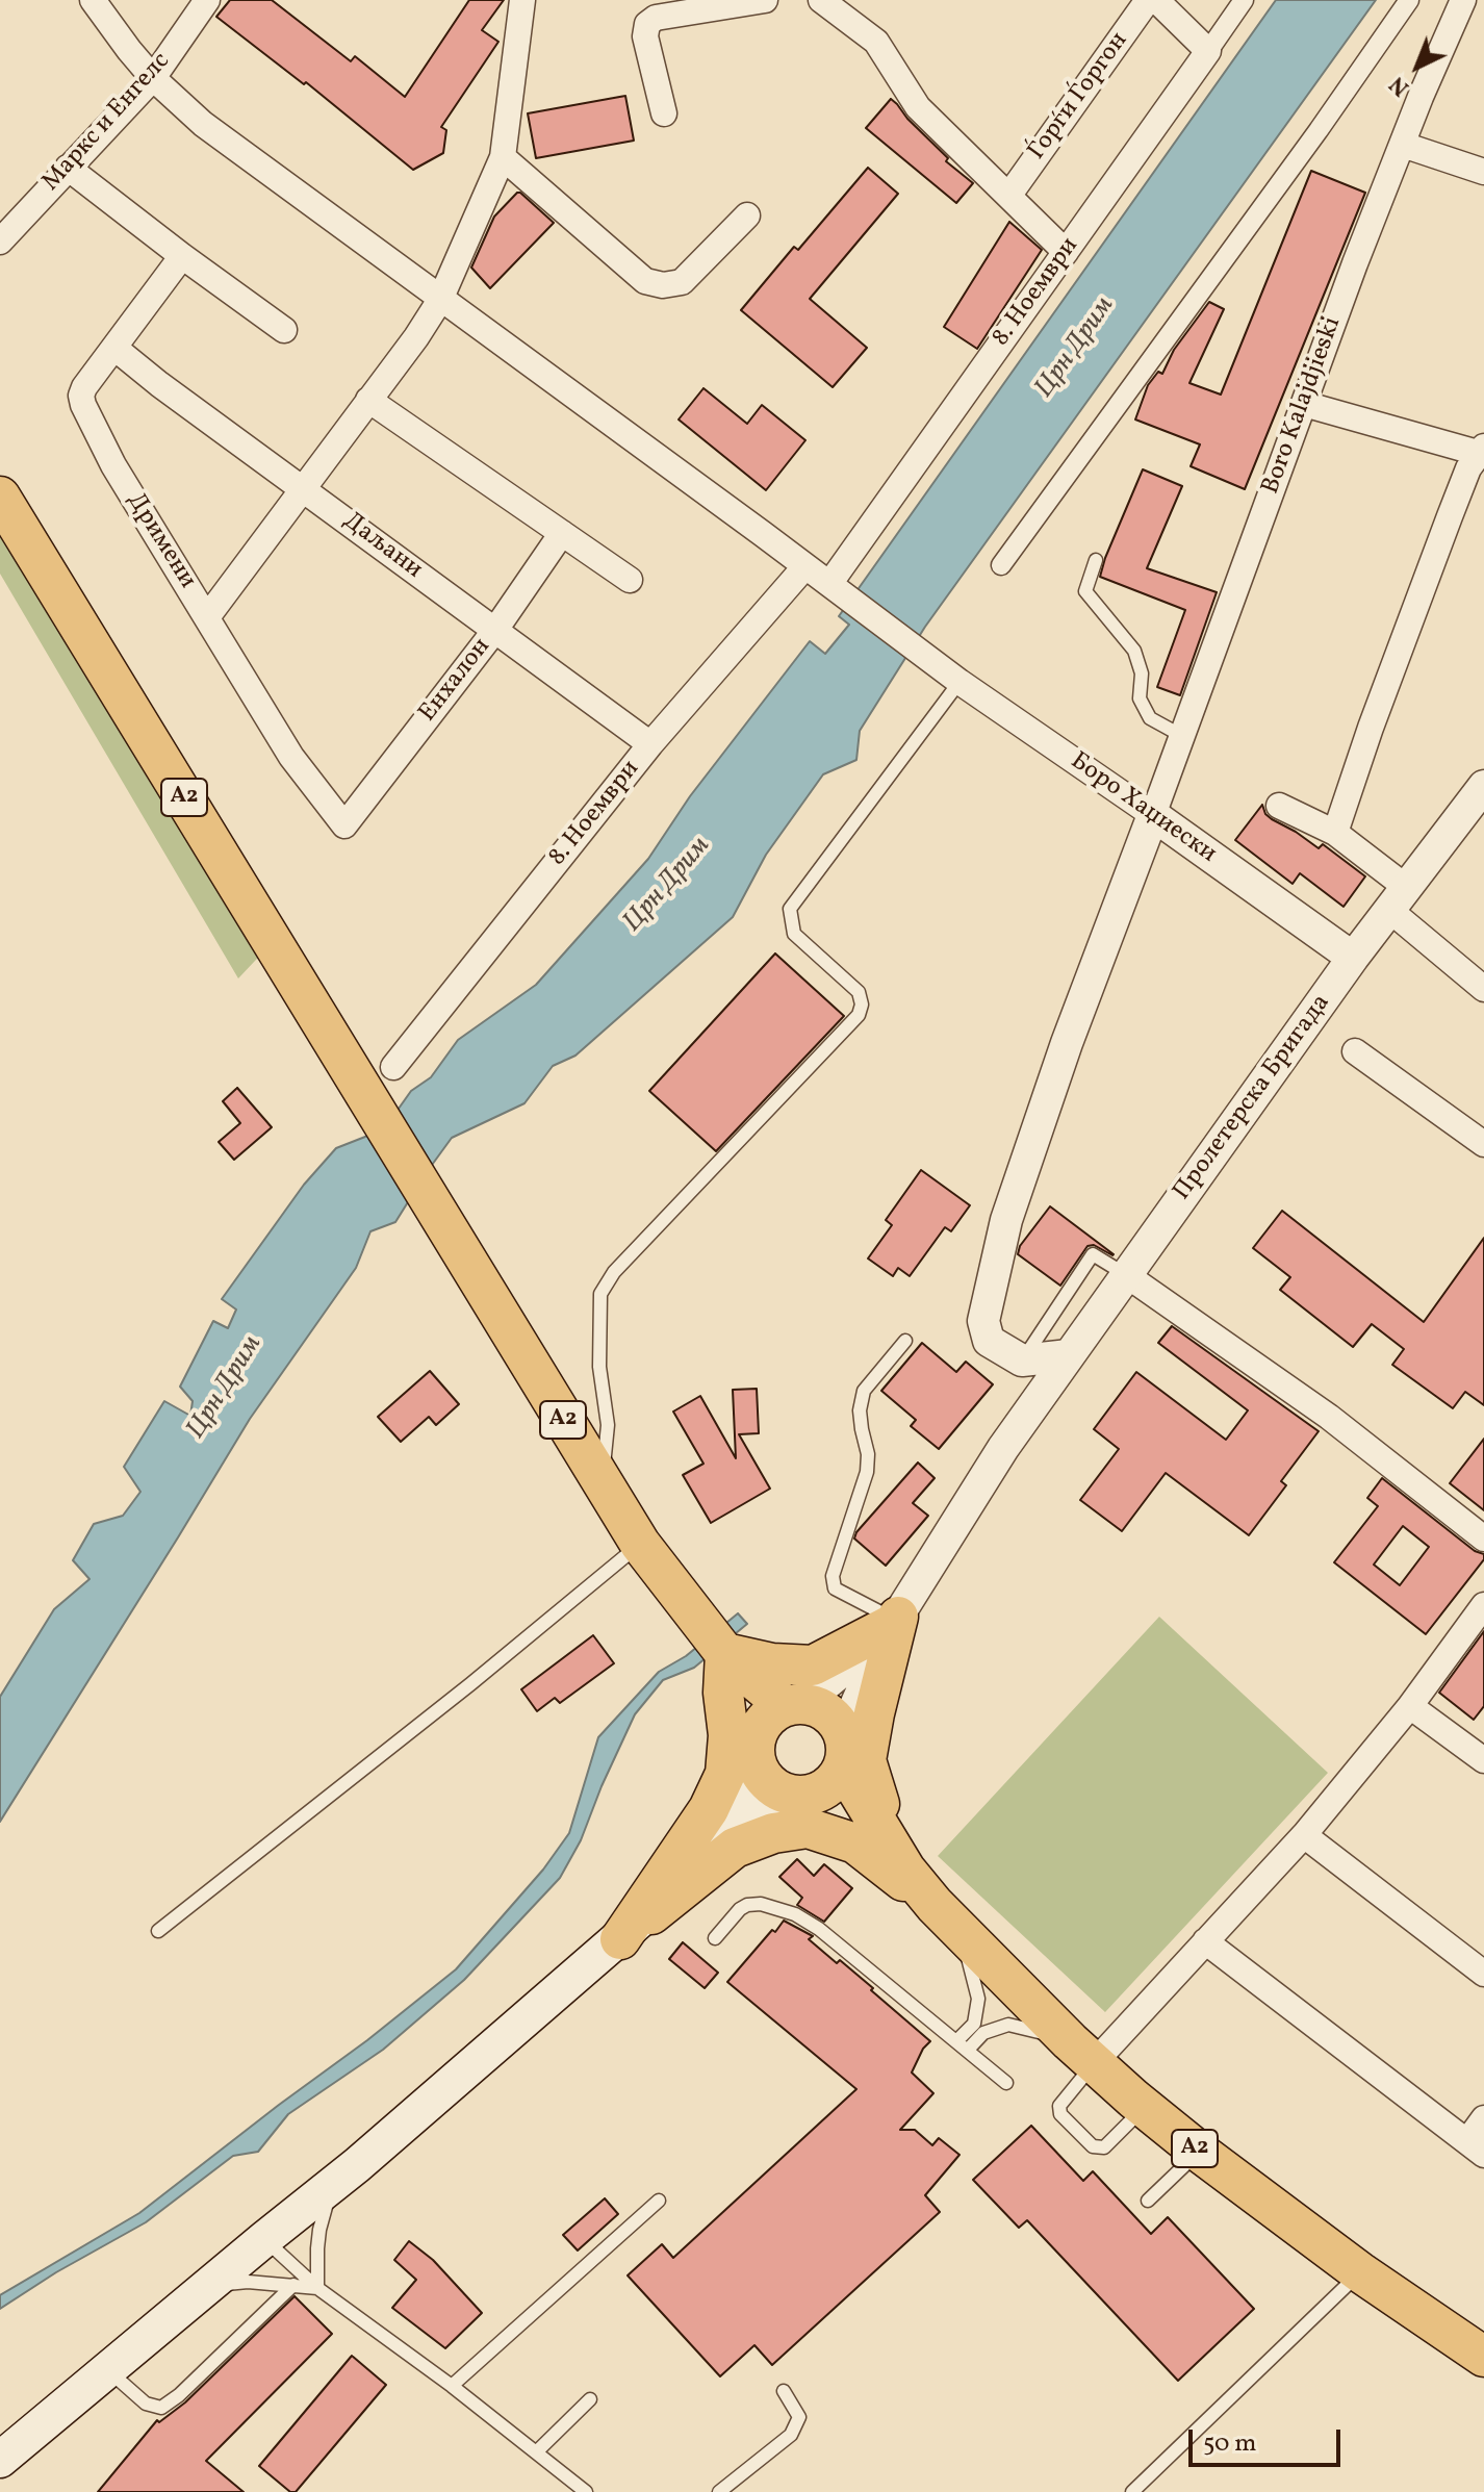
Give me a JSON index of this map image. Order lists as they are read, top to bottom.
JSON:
{
  "streets": {
    "main road": ["A2"],
    "street": [
      "Ѓорѓи Ѓоргон",
      "Маркс и Енгелс",
      "8. Ноември",
      "Boro Kalajdjieski",
      "Дримени",
      "Даљани",
      "Енхалон",
      "Боро Хаџиески",
      "Пролетерска Бригада"
    ]
  },
  "crossings": [
    ["Маркс и Енгелс", "Боро Хаџиески"],
    ["8. Ноември", "Даљани"],
    ["8. Ноември", "Боро Хаџиески"],
    ["Boro Kalajdjieski", "Боро Хаџиески"],
    ["Дримени", "Даљани"],
    ["Дримени", "Енхалон"],
    ["Даљани", "Енхалон"],
    ["Боро Хаџиески", "Пролетерска Бригада"]
  ],
  "water": ["Црн Дрим"],
  "scale_bar": "50 m",
  "north": "bottom left"
}
